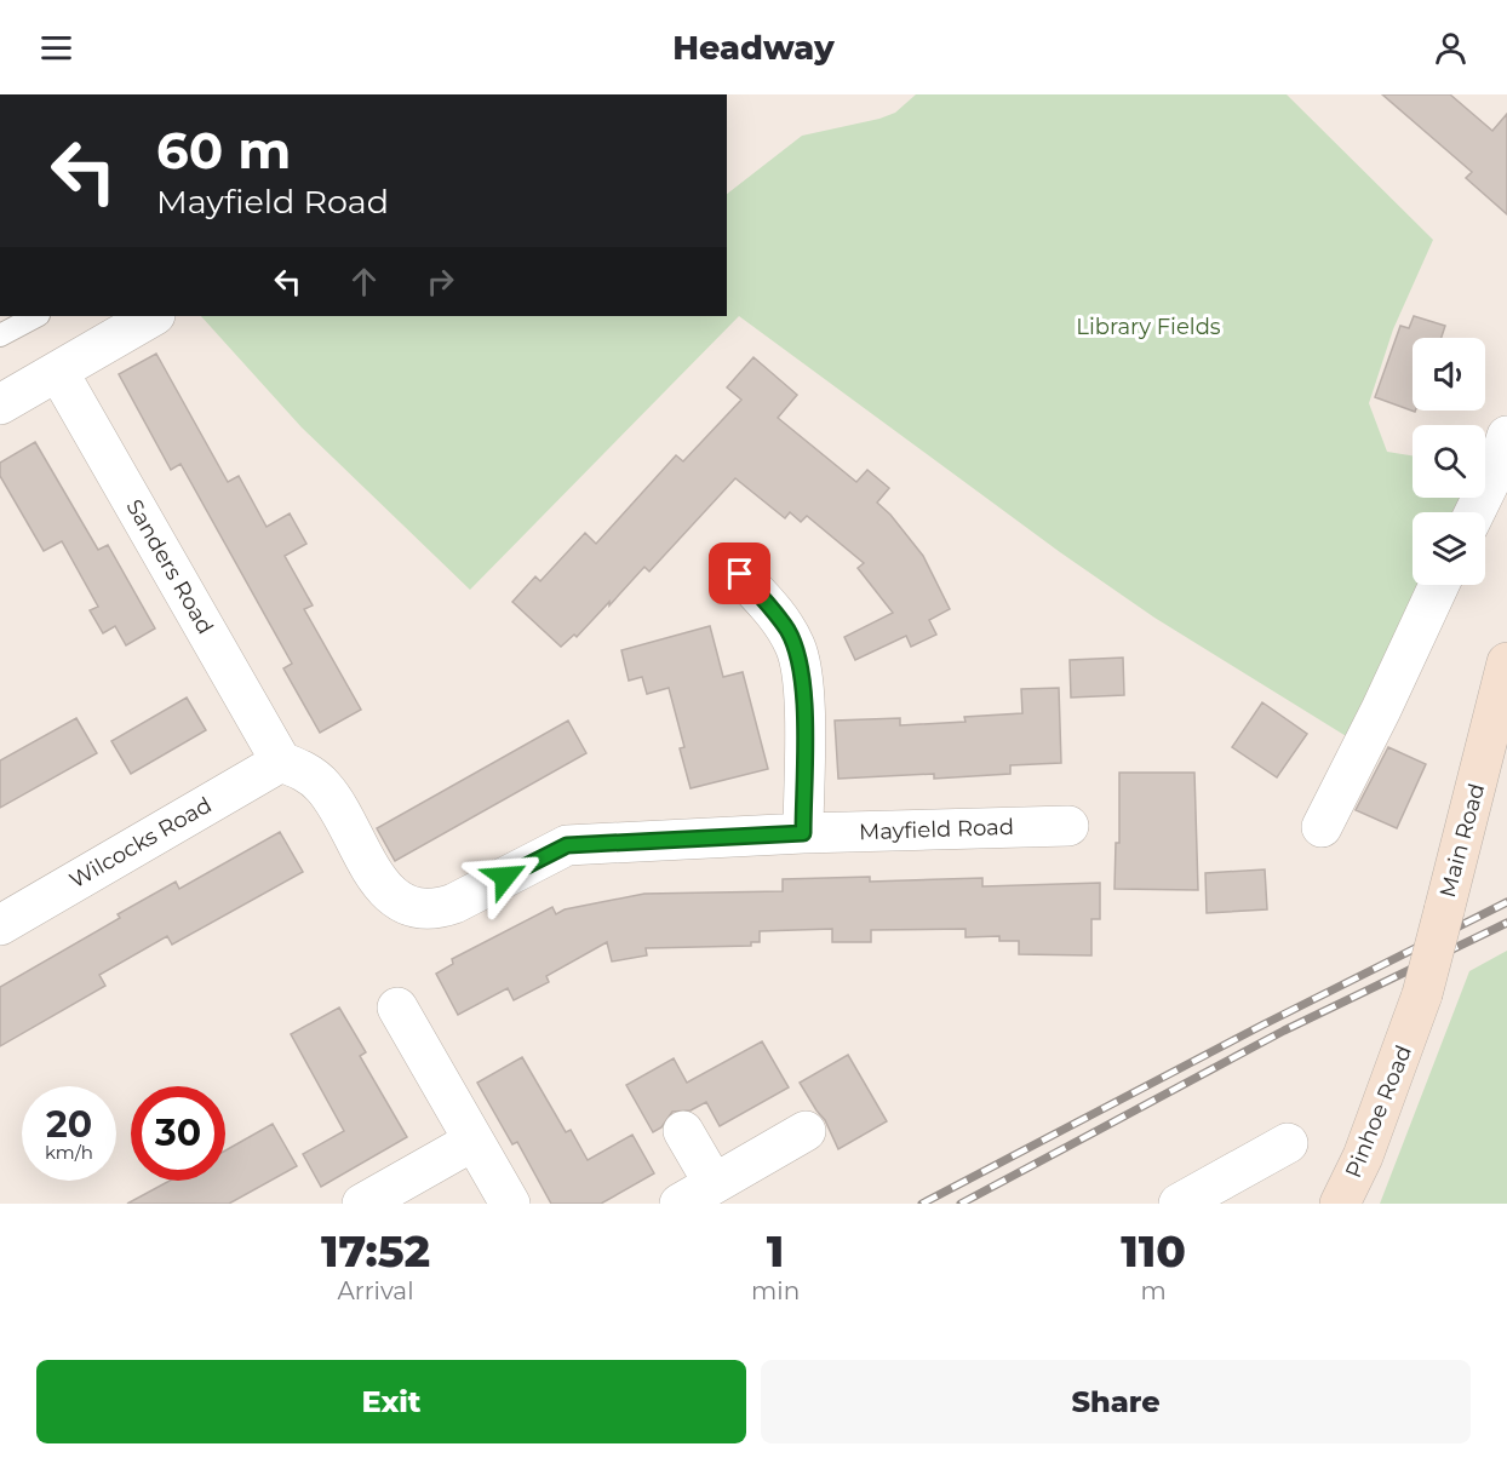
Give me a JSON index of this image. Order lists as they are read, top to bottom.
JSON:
{
  "streets": {
    "main road": ["Main Road", "Pinhoe Road"],
    "street": ["Sanders Road", "Mayfield Road", "Wilcocks Road"]
  },
  "crossings": [
    ["Sanders Road", "Mayfield Road"],
    ["Sanders Road", "Wilcocks Road"],
    ["Mayfield Road", "Wilcocks Road"],
    ["Main Road", "Pinhoe Road"]
  ],
  "parks": ["Library Fields"],
  "page": {
    "header": "Headway",
    "turn": ["60 m", "Mayfield Road"],
    "speed": "20 km/h",
    "limit": "30",
    "eta": [
      "17:52",
      "Arrival",
      "1",
      "min",
      "110",
      "m"
    ],
    "buttons": ["Exit", "Share"]
  }
}
